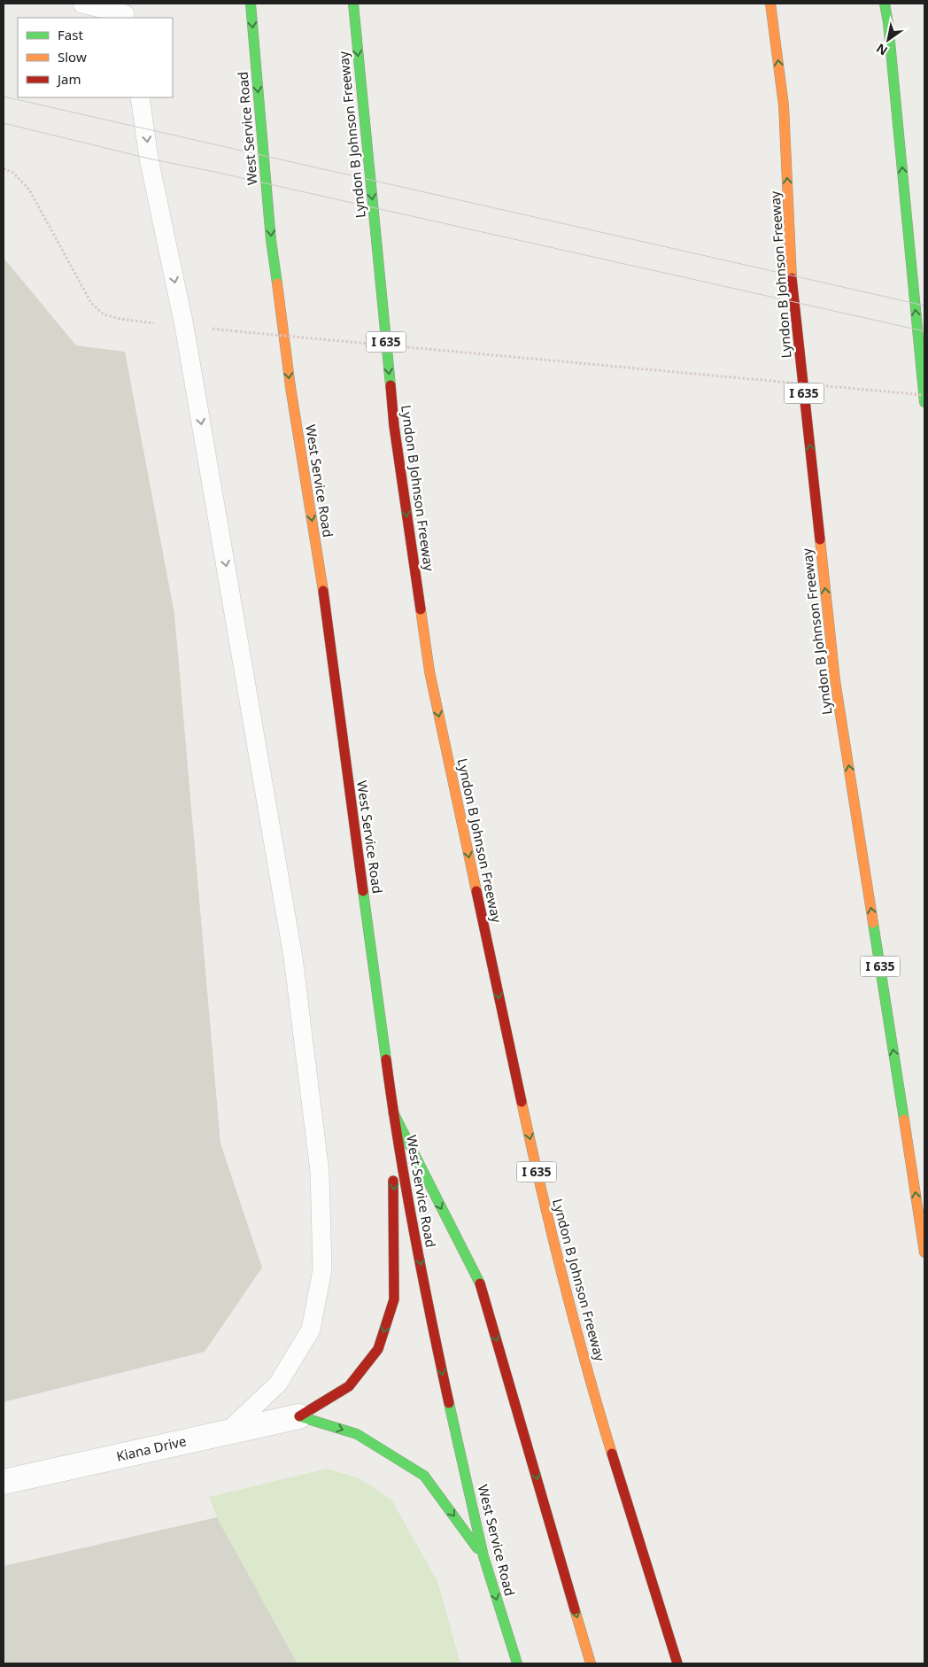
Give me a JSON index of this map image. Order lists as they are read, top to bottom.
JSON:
{
  "streets": {
    "main road": ["West Service Road", "Lyndon B Johnson Freeway", "I 635"],
    "street": ["Kiana Drive"]
  },
  "legend": ["Fast", "Slow", "Jam"],
  "north": "bottom left"
}
